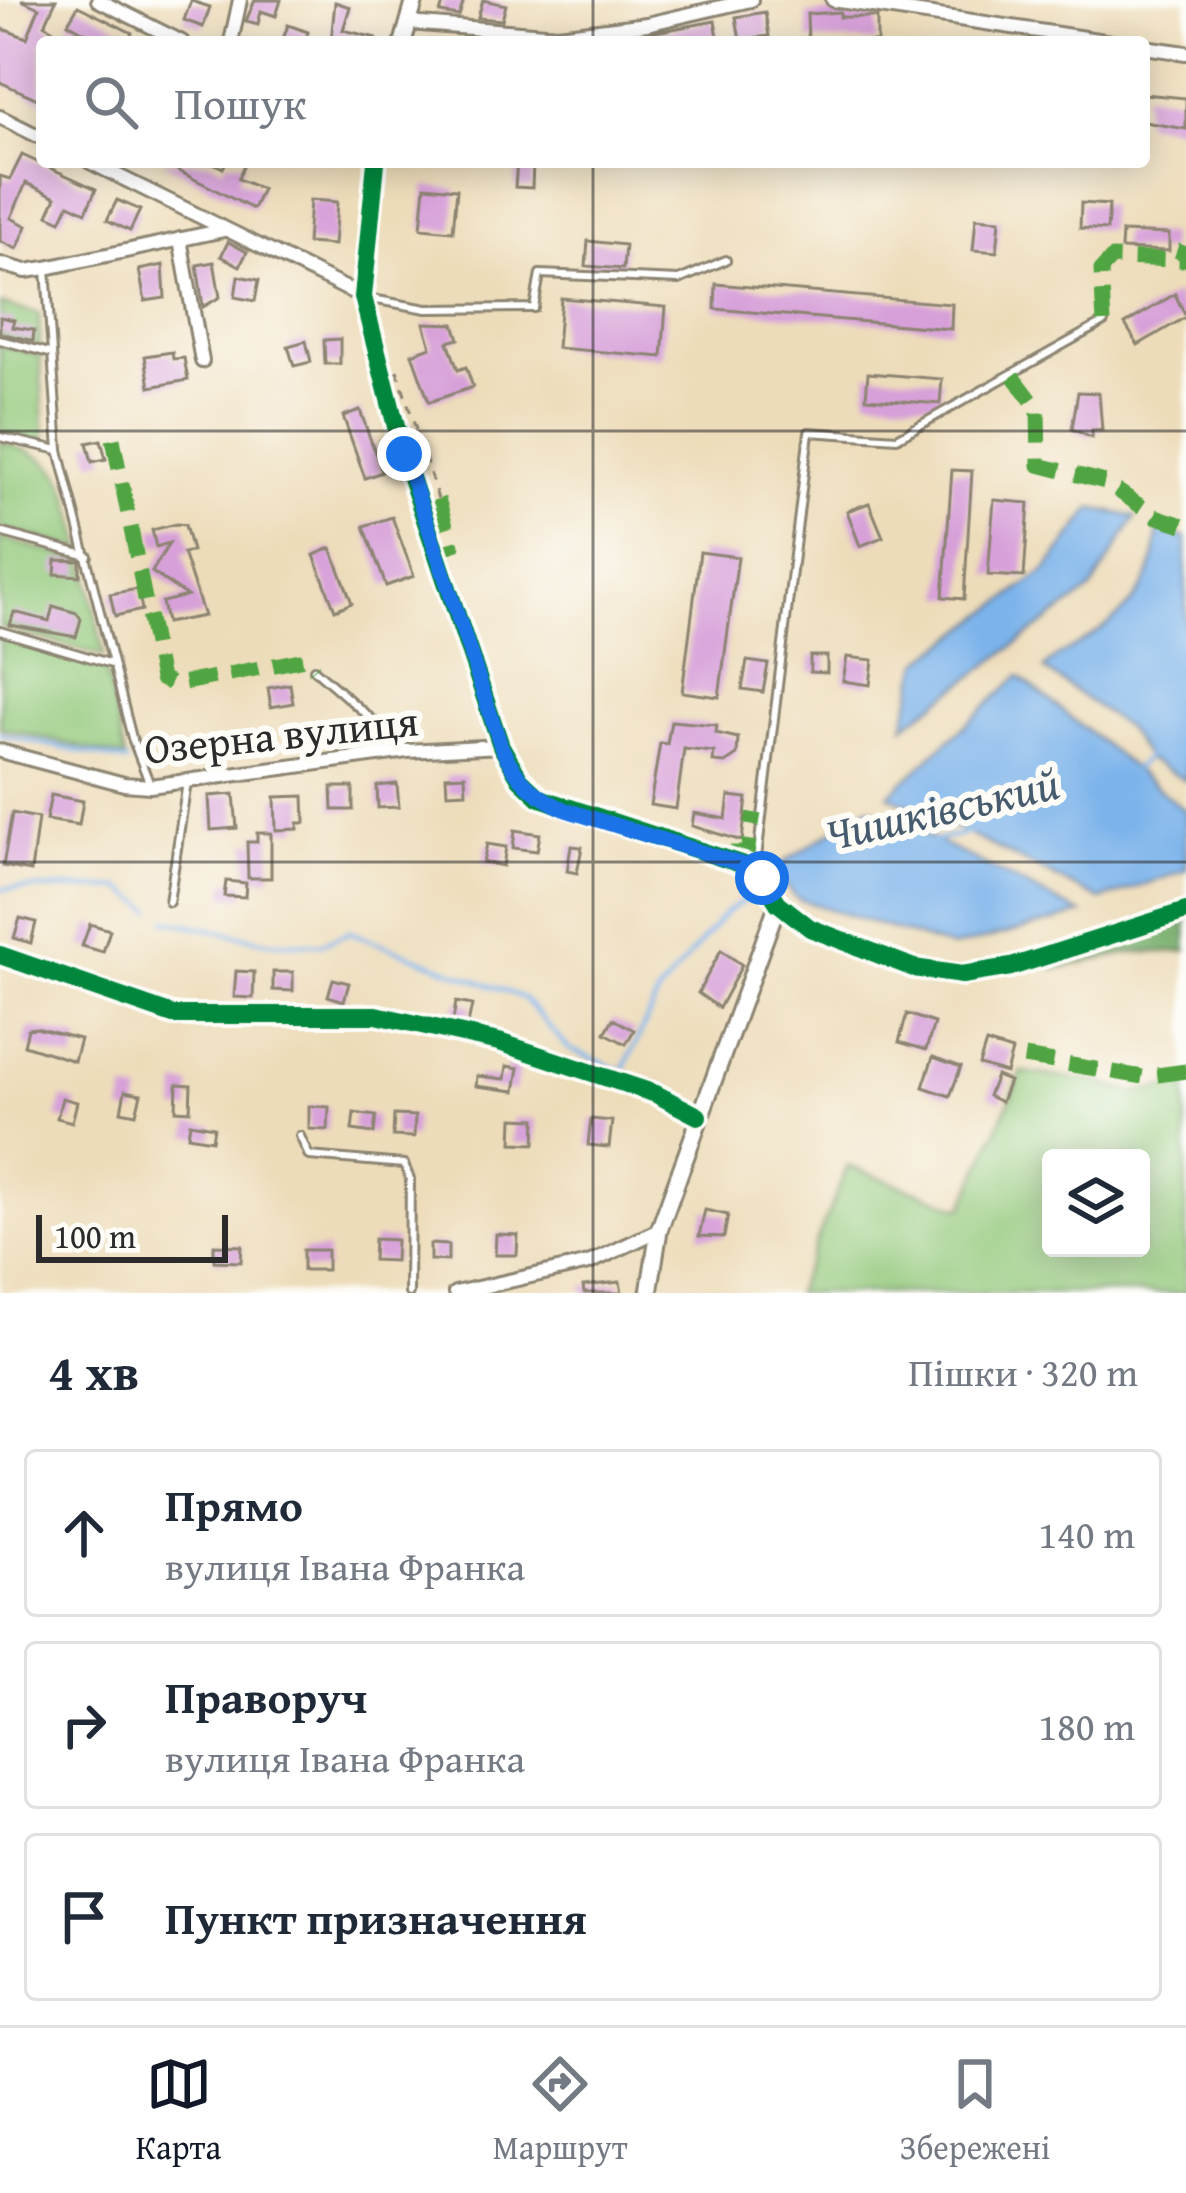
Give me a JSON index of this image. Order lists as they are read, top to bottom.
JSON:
{
  "streets": {
    "street": ["Озерна вулиця"]
  },
  "water": ["Чишківський"],
  "scale_bar": "100 m",
  "page": {
    "search": "Пошук",
    "scale": "100 m",
    "heading": ["4 хв", "Пішки · 320 m"],
    "list": [
      ["Прямо", "вулиця Івана Франка", "140 m"],
      ["Праворуч", "вулиця Івана Франка", "180 m"],
      "Пункт призначення"
    ],
    "nav": ["Карта", "Маршрут", "Збережені"]
  }
}
